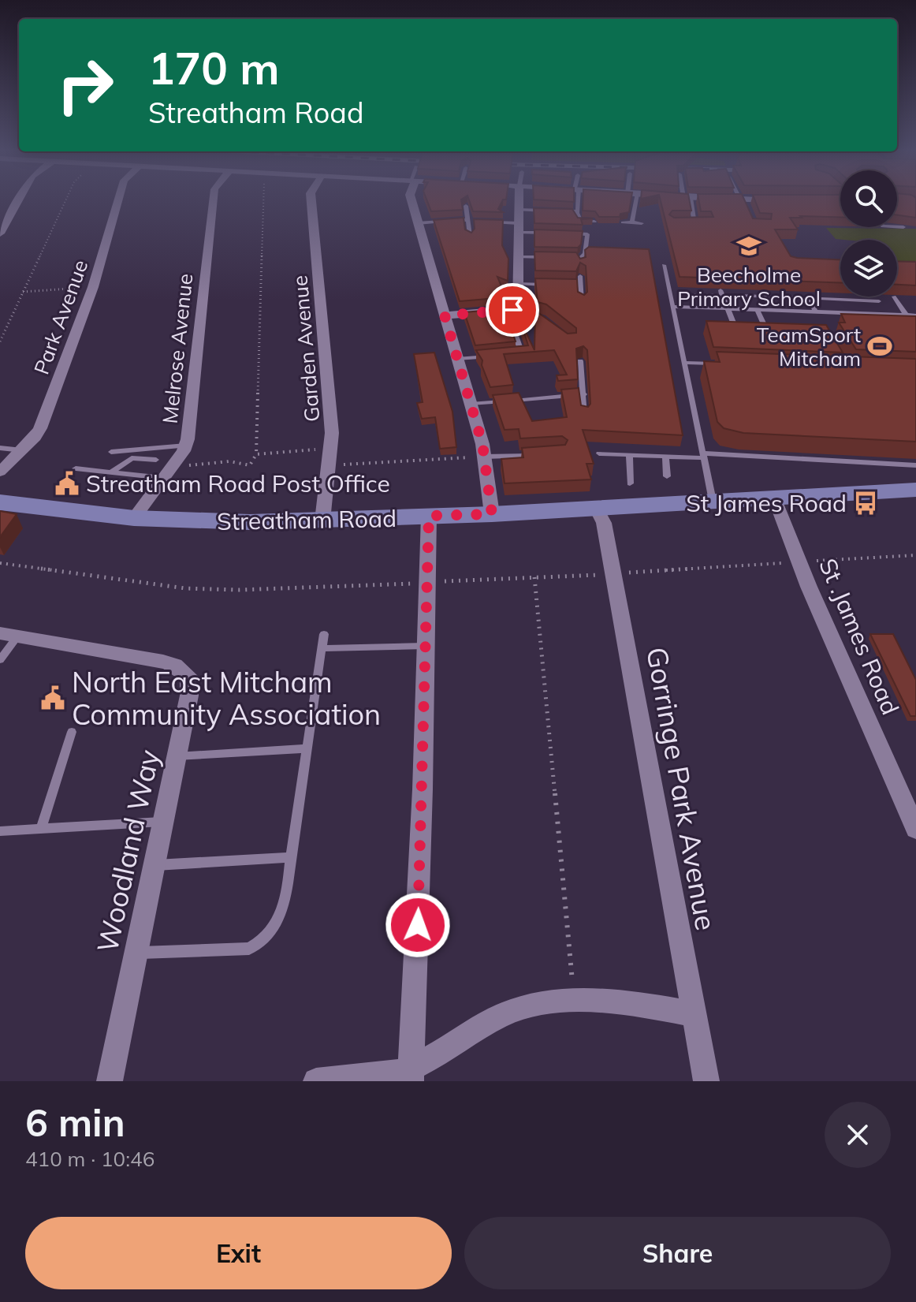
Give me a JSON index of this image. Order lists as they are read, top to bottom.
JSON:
{
  "streets": {
    "main road": ["Streatham Road"],
    "street": [
      "Park Avenue",
      "Melrose Avenue",
      "Garden Avenue",
      "St .James Road",
      "Gorringe Park Avenue",
      "Woodland Way"
    ]
  },
  "crossings": [
    ["Melrose Avenue", "Streatham Road"],
    ["Garden Avenue", "Streatham Road"],
    ["Streatham Road", "St .James Road"],
    ["Streatham Road", "Gorringe Park Avenue"]
  ],
  "places": {
    "school or university": ["Beecholme Primary School"],
    "sports": ["TeamSport Mitcham"],
    "public building": ["Streatham Road Post Office", "North East Mitcham Community Association"],
    "bus stop": ["St James Road"]
  },
  "page": {
    "turn": ["170 m", "Streatham Road"],
    "heading": ["6 min", "410 m · 10:46"],
    "buttons": ["Exit", "Share"]
  }
}
